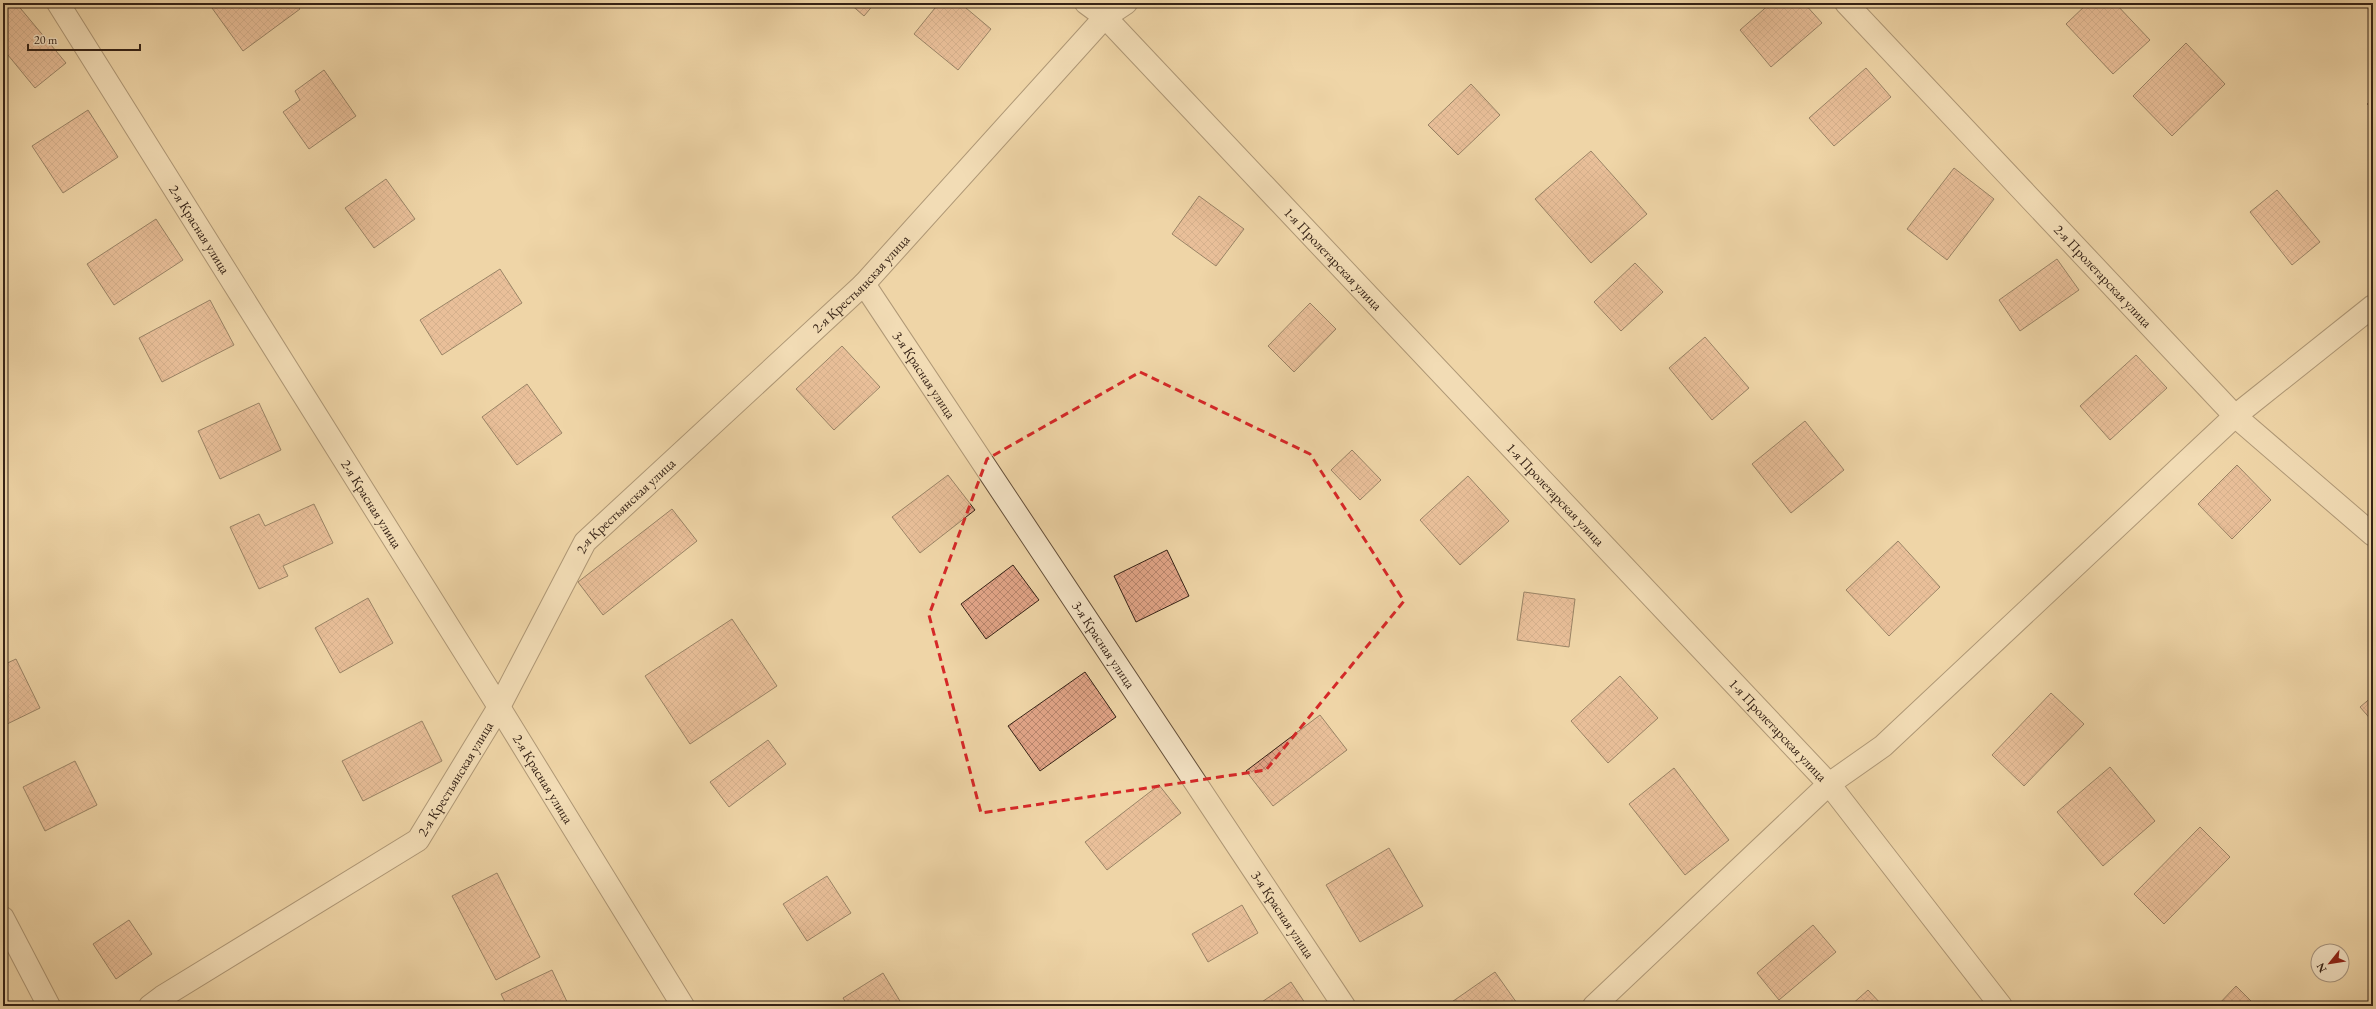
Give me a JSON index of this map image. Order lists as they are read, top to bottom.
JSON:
{
  "streets": {
    "street": [
      "2-я Красная улица",
      "1-я Пролетарская улица",
      "2-я Пролетарская улица",
      "2-я Крестьянская улица",
      "3-я Красная улица"
    ]
  },
  "crossings": [
    ["2-я Красная улица", "2-я Крестьянская улица"],
    ["1-я Пролетарская улица", "2-я Крестьянская улица"],
    ["2-я Крестьянская улица", "3-я Красная улица"]
  ],
  "scale_bar": "20 m",
  "north": "bottom left"
}
